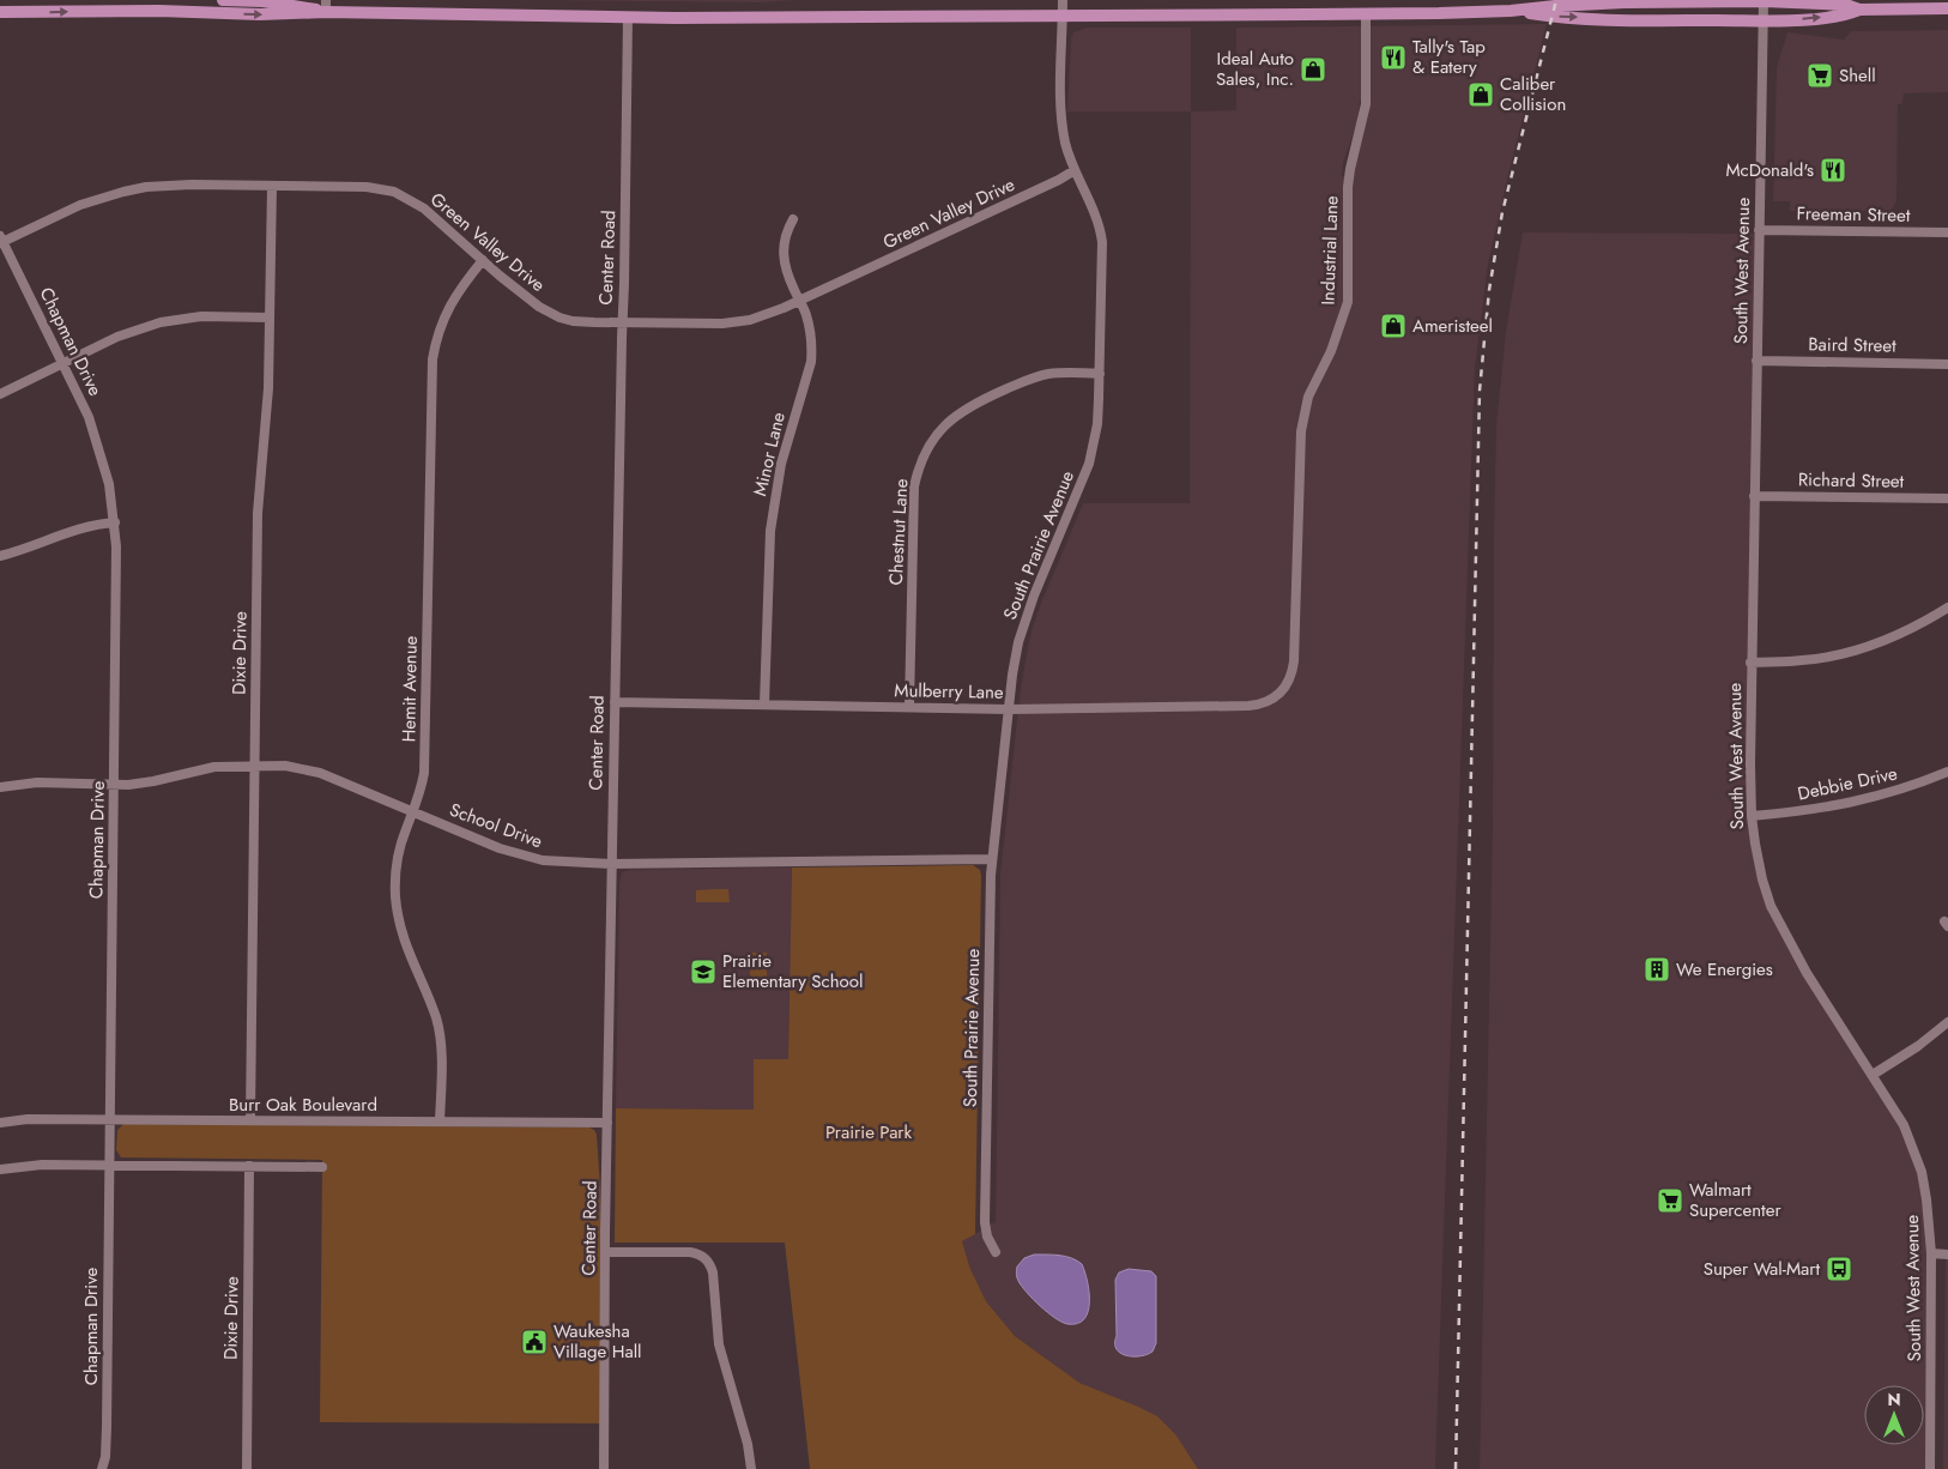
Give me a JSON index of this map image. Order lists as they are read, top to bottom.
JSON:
{
  "streets": {
    "street": [
      "Green Valley Drive",
      "Freeman Street",
      "Industrial Lane",
      "Center Road",
      "South West Avenue",
      "Chapman Drive",
      "Baird Street",
      "Minor Lane",
      "Richard Street",
      "Chestnut Lane",
      "South Prairie Avenue",
      "Dixie Drive",
      "Hemit Avenue",
      "Mulberry Lane",
      "Debbie Drive",
      "School Drive",
      "Burr Oak Boulevard"
    ]
  },
  "crossings": [
    ["Green Valley Drive", "Center Road"],
    ["Green Valley Drive", "Chapman Drive"],
    ["Green Valley Drive", "Minor Lane"],
    ["Green Valley Drive", "South Prairie Avenue"],
    ["Green Valley Drive", "Dixie Drive"],
    ["Green Valley Drive", "Hemit Avenue"],
    ["Freeman Street", "South West Avenue"],
    ["Industrial Lane", "Mulberry Lane"],
    ["Center Road", "Mulberry Lane"],
    ["Center Road", "School Drive"],
    ["Center Road", "Burr Oak Boulevard"],
    ["South West Avenue", "Baird Street"],
    ["South West Avenue", "Richard Street"],
    ["South West Avenue", "Debbie Drive"],
    ["Chapman Drive", "School Drive"],
    ["Chapman Drive", "Burr Oak Boulevard"],
    ["Minor Lane", "Mulberry Lane"],
    ["Chestnut Lane", "South Prairie Avenue"],
    ["Chestnut Lane", "Mulberry Lane"],
    ["South Prairie Avenue", "Mulberry Lane"],
    ["South Prairie Avenue", "School Drive"],
    ["Dixie Drive", "School Drive"],
    ["Dixie Drive", "Burr Oak Boulevard"],
    ["Hemit Avenue", "School Drive"],
    ["Hemit Avenue", "Burr Oak Boulevard"]
  ],
  "parks": ["Prairie Park"],
  "places": {
    "restaurant": ["Tally's Tap & Eatery", "McDonald's"],
    "shop": ["Ideal Auto Sales, Inc.", "Caliber Collision", "Ameristeel"],
    "supermarket": ["Shell", "Walmart Supercenter"],
    "building": ["We Energies"],
    "school or university": ["Prairie Elementary School"],
    "bus stop": ["Super Wal-Mart"],
    "public building": ["Waukesha Village Hall"]
  },
  "north": "top"
}
